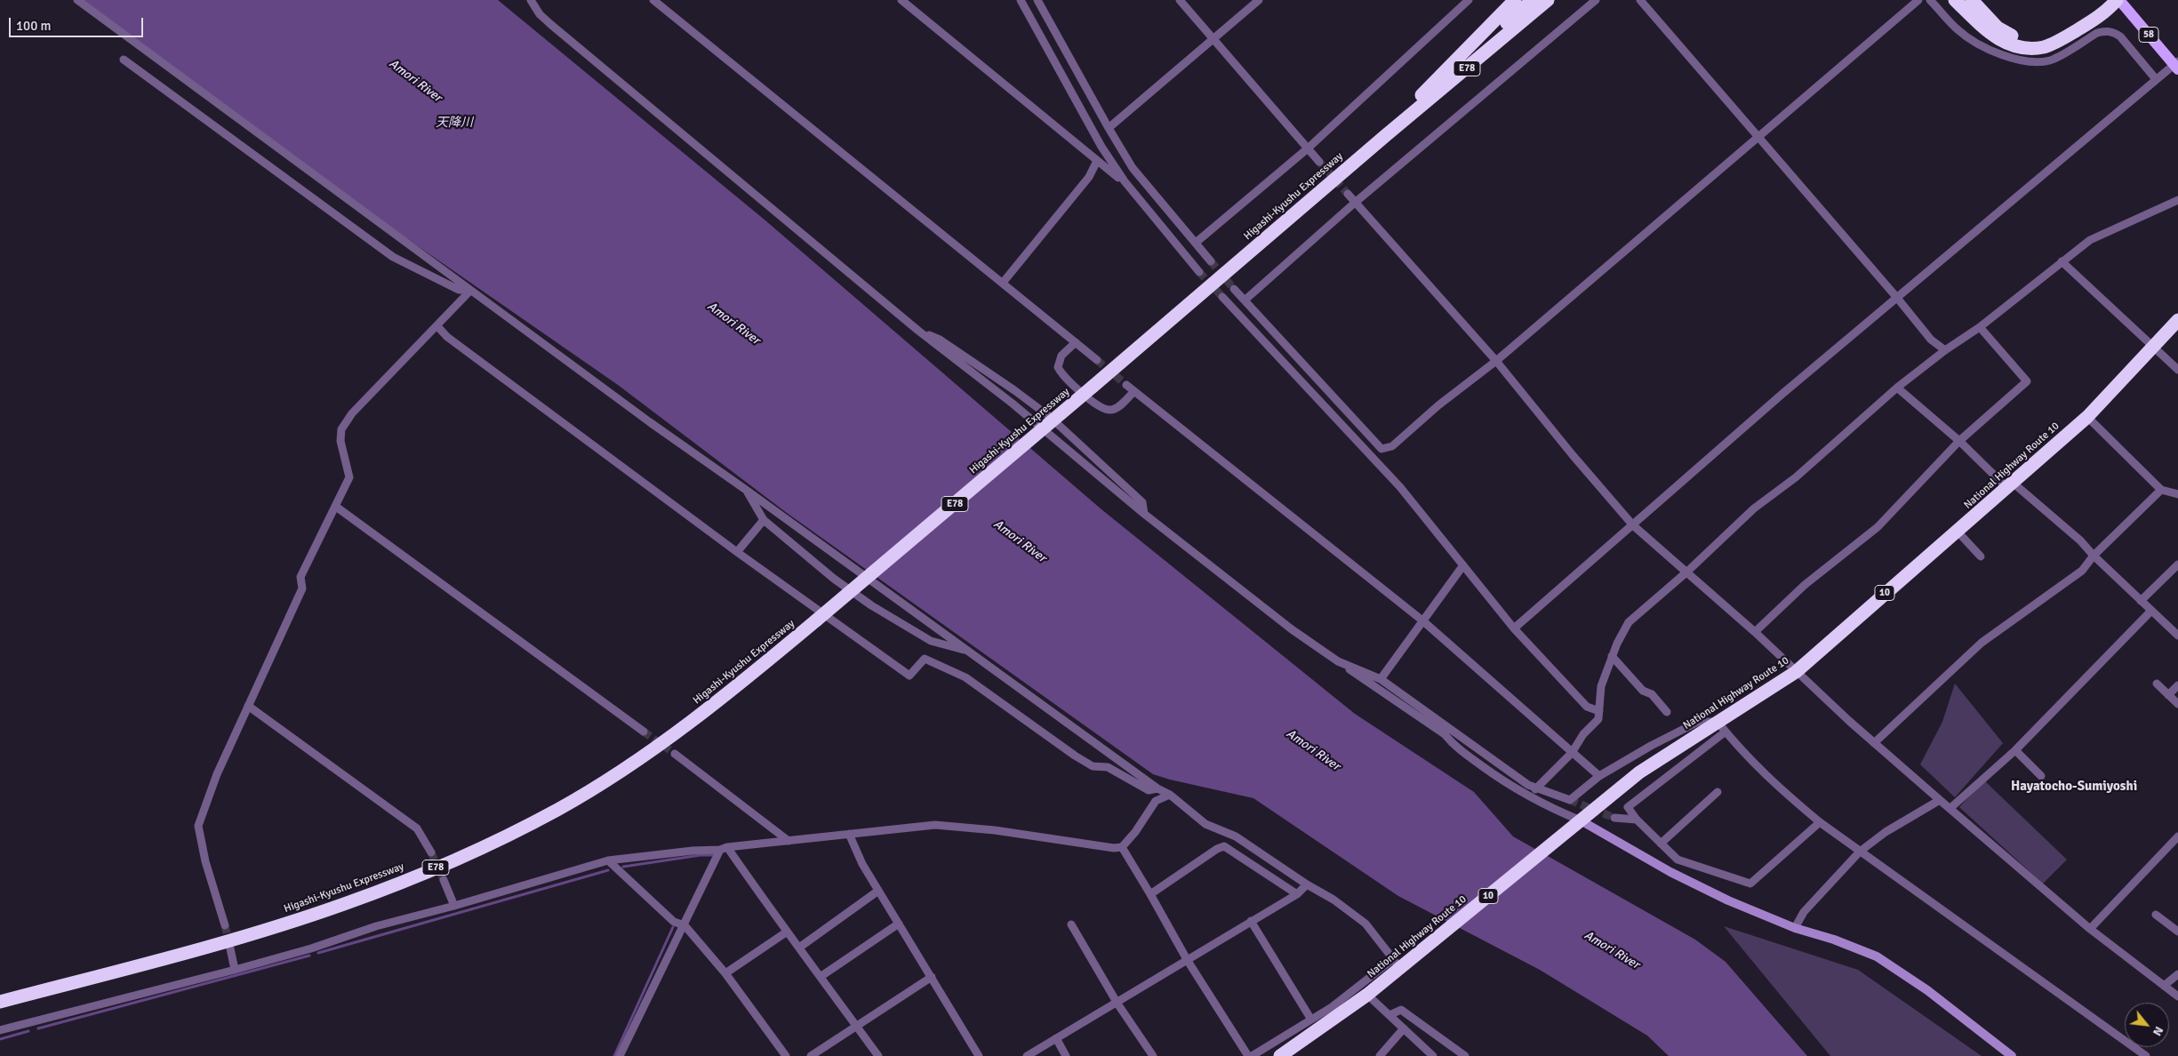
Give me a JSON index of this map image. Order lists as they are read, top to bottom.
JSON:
{
  "streets": {
    "highway": [
      "E78",
      "Higashi-Kyushu Expressway",
      "National Highway Route 10",
      "10"
    ],
    "main road": ["58"]
  },
  "districts": ["Hayatocho-Sumiyoshi"],
  "water": ["Amori River", "天降川"],
  "scale_bar": "100 m",
  "north": "bottom right"
}
